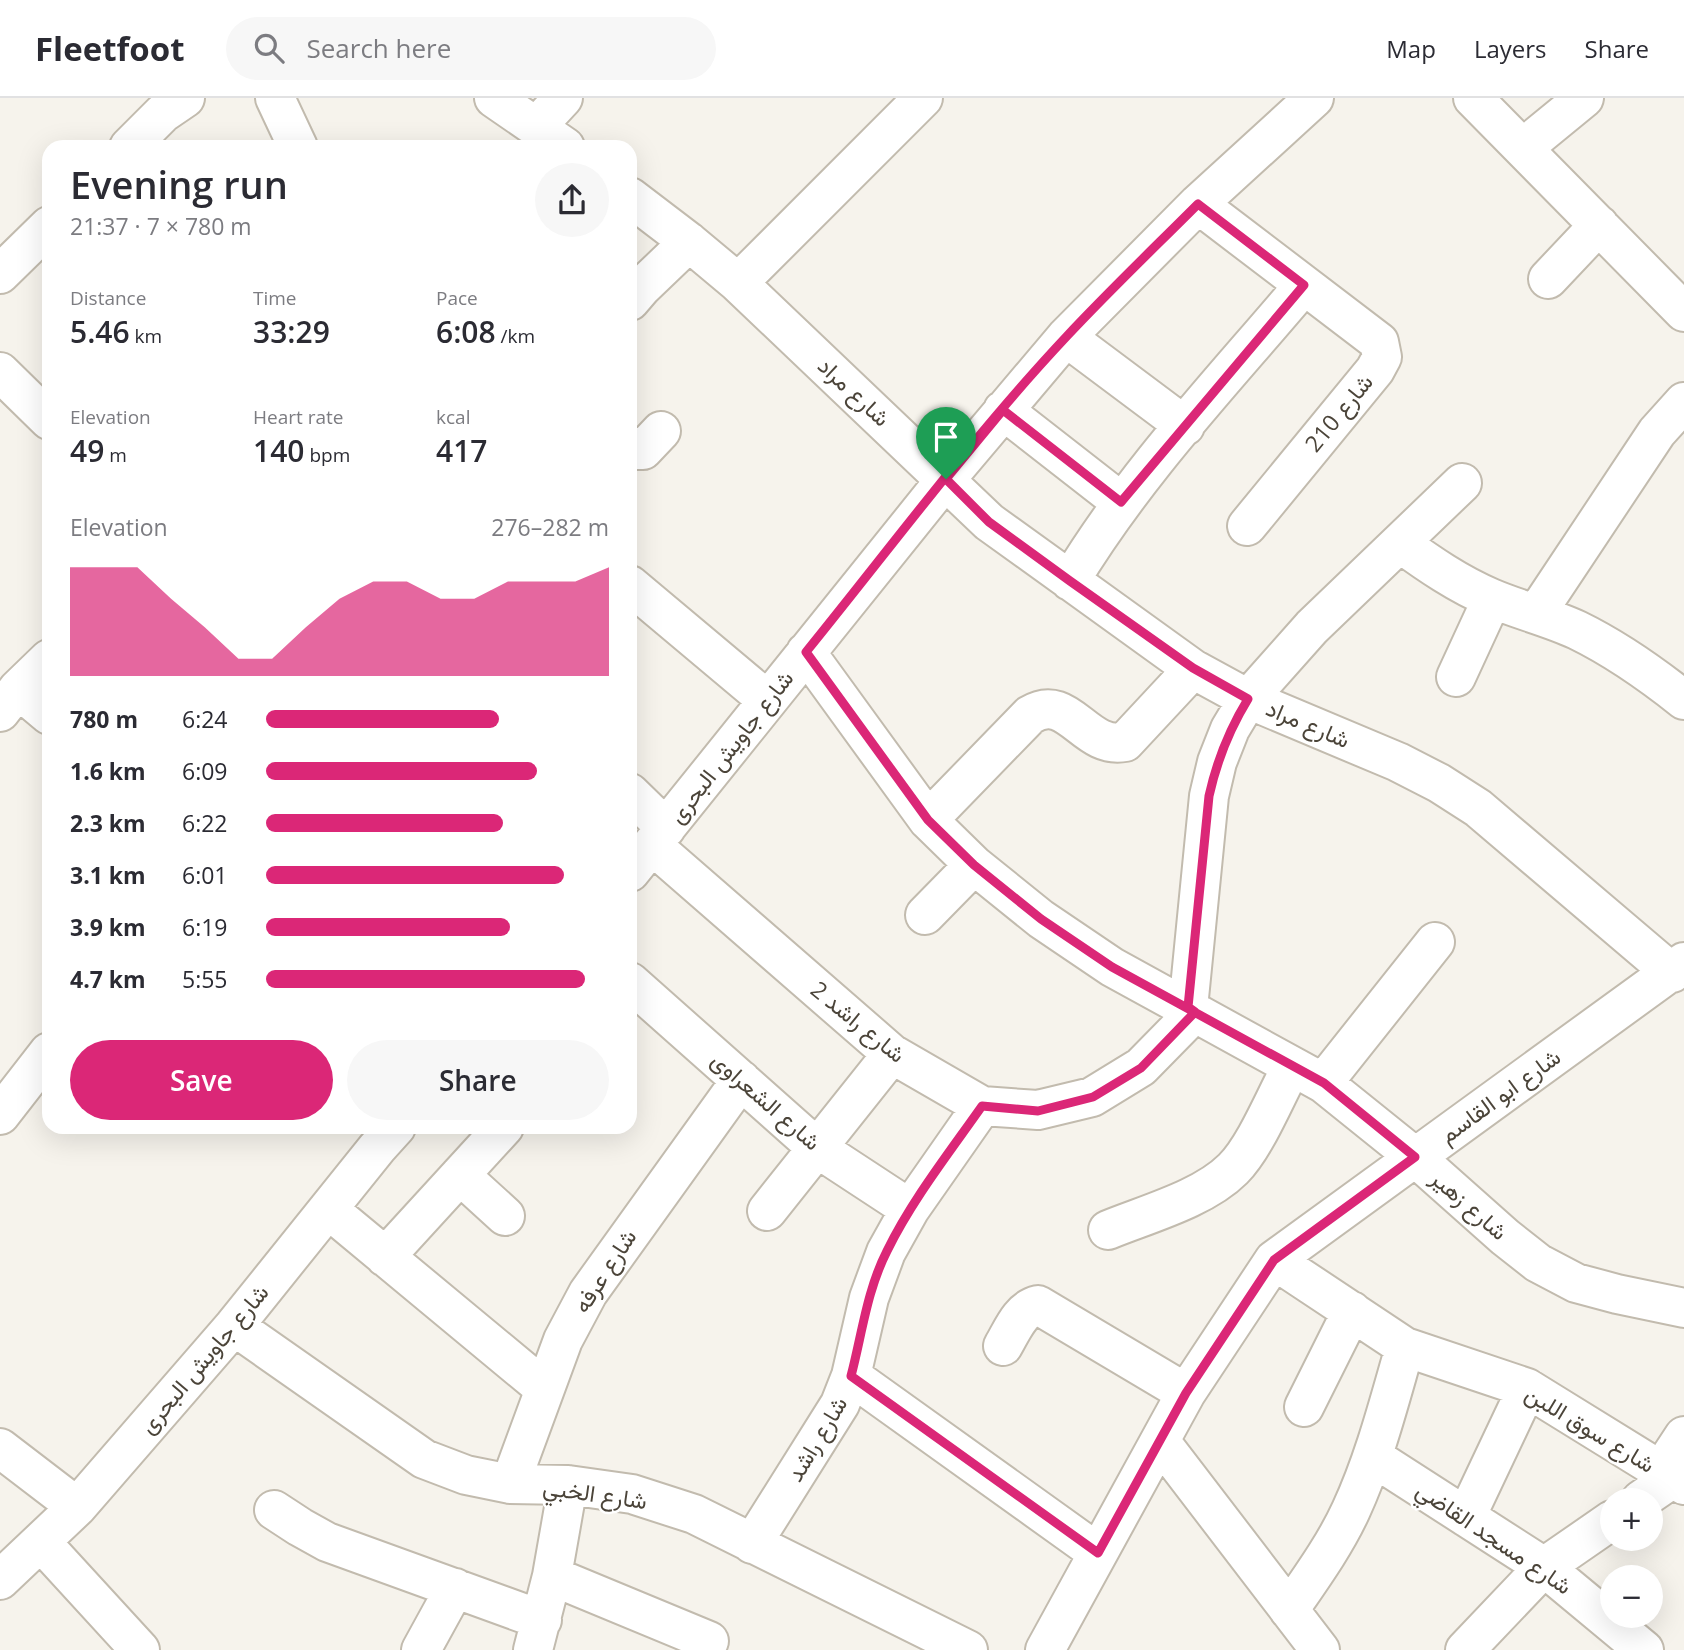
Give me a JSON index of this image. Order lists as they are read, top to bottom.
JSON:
{
  "streets": {
    "street": [
      "شارع مراد",
      "شارع 210",
      "شارع جاويش البحرى",
      "شارع راشد 2",
      "شارع ابو القاسم",
      "شارع الشعراوى",
      "شارع زهير",
      "شارع عرفه",
      "شارع سوق اللبن",
      "شارع راشد",
      "شارع الخبي",
      "شارع مسجد القاضي"
    ]
  },
  "crossings": [
    ["شارع مراد", "شارع جاويش البحرى"],
    ["شارع مراد", "شارع ابو القاسم"],
    ["شارع 210", "شارع جاويش البحرى"],
    ["شارع جاويش البحرى", "شارع راشد 2"],
    ["شارع جاويش البحرى", "شارع زهير"],
    ["شارع جاويش البحرى", "شارع الخبي"],
    ["شارع راشد 2", "شارع زهير"],
    ["شارع راشد 2", "شارع راشد"],
    ["شارع ابو القاسم", "شارع زهير"],
    ["شارع ابو القاسم", "شارع سوق اللبن"],
    ["شارع الشعراوى", "شارع عرفه"],
    ["شارع الشعراوى", "شارع راشد"],
    ["شارع عرفه", "شارع الخبي"],
    ["شارع راشد", "شارع الخبي"]
  ],
  "page": {
    "header": "Fleetfoot",
    "search": "Search here",
    "nav": ["Map", "Layers", "Share"],
    "heading": ["Evening run", "21:37 · 7 × 780 m"],
    "stats": [
      ["Distance", "5.46 km"],
      ["Time", "33:29"],
      ["Pace", "6:08 /km"],
      ["Elevation", "49 m"],
      ["Heart rate", "140 bpm"],
      ["kcal", "417"]
    ],
    "chart": ["Elevation", "276–282 m"],
    "list": [
      {
        "name": "780 m",
        "note": "6:24"
      },
      {
        "name": "1.6 km",
        "note": "6:09"
      },
      {
        "name": "2.3 km",
        "note": "6:22"
      },
      {
        "name": "3.1 km",
        "note": "6:01"
      },
      {
        "name": "3.9 km",
        "note": "6:19"
      },
      {
        "name": "4.7 km",
        "note": "5:55"
      }
    ],
    "buttons": ["Save", "Share"],
    "map_buttons": ["+", "−"]
  }
}
